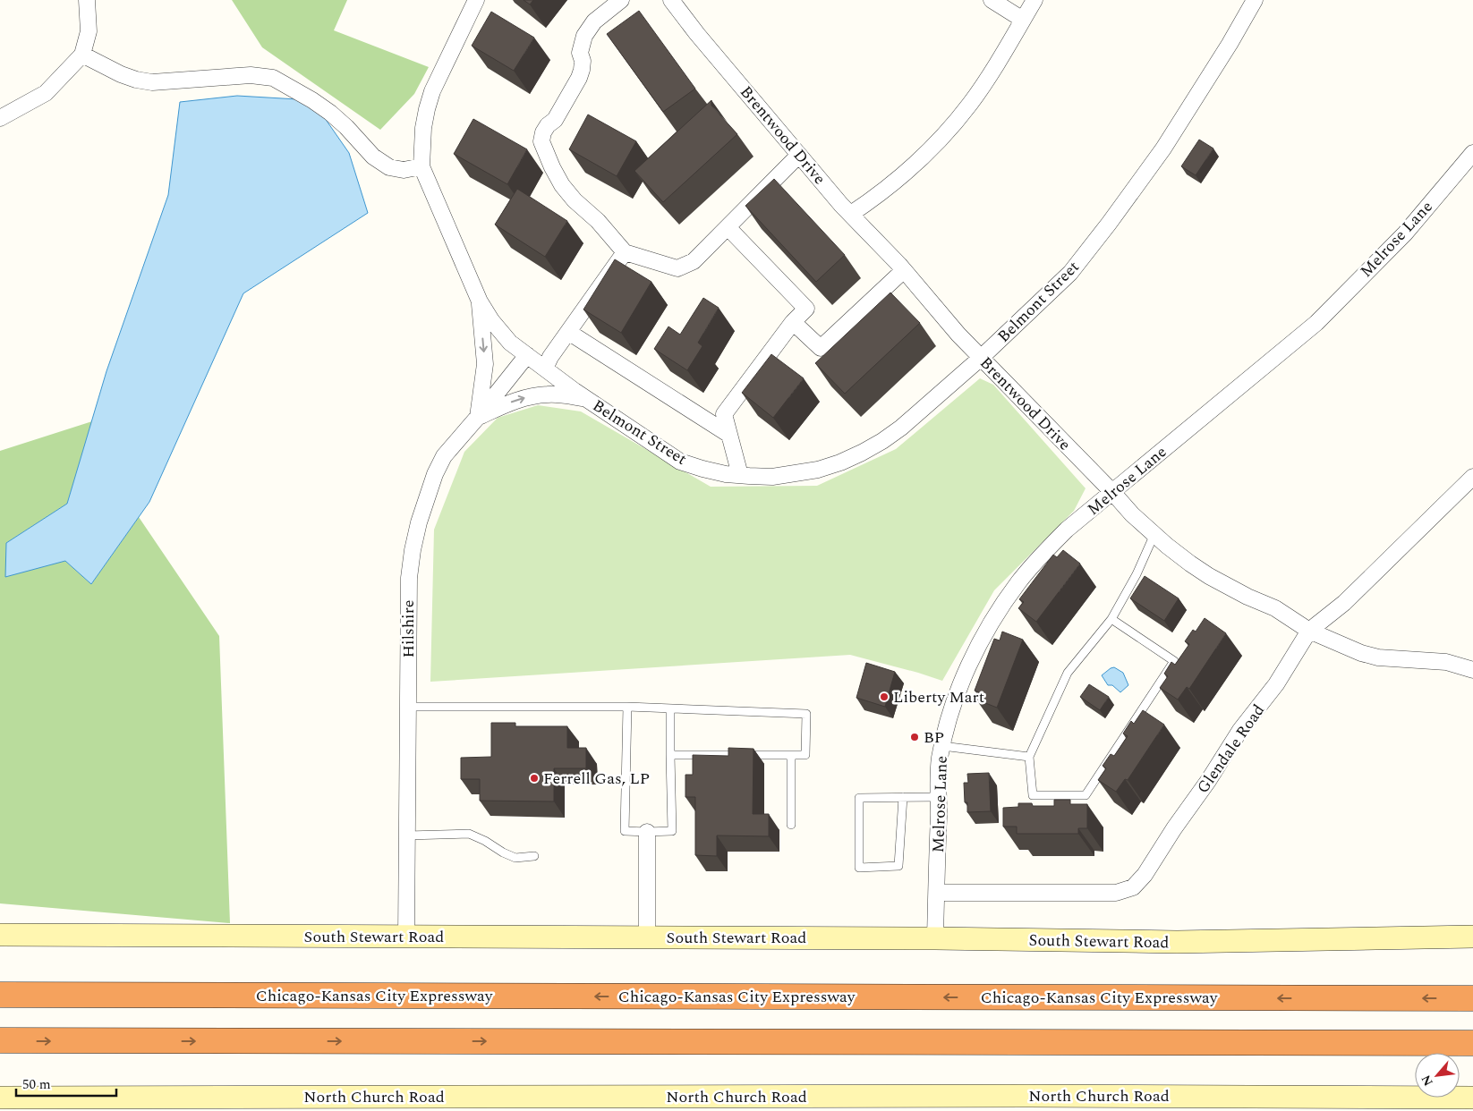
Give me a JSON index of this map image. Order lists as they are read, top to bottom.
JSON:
{
  "streets": {
    "highway": ["Chicago-Kansas City Expressway"],
    "street": [
      "Brentwood Drive",
      "Melrose Lane",
      "Belmont Street",
      "Hilshire",
      "Glendale Road",
      "South Stewart Road",
      "North Church Road"
    ]
  },
  "crossings": [
    ["Brentwood Drive", "Melrose Lane"],
    ["Brentwood Drive", "Belmont Street"],
    ["Brentwood Drive", "Glendale Road"],
    ["Melrose Lane", "Glendale Road"],
    ["Melrose Lane", "South Stewart Road"],
    ["Belmont Street", "Hilshire"],
    ["Hilshire", "South Stewart Road"]
  ],
  "places": ["Liberty Mart", "BP", "Ferrell Gas, LP"],
  "scale_bar": "50 m",
  "north": "bottom left"
}
